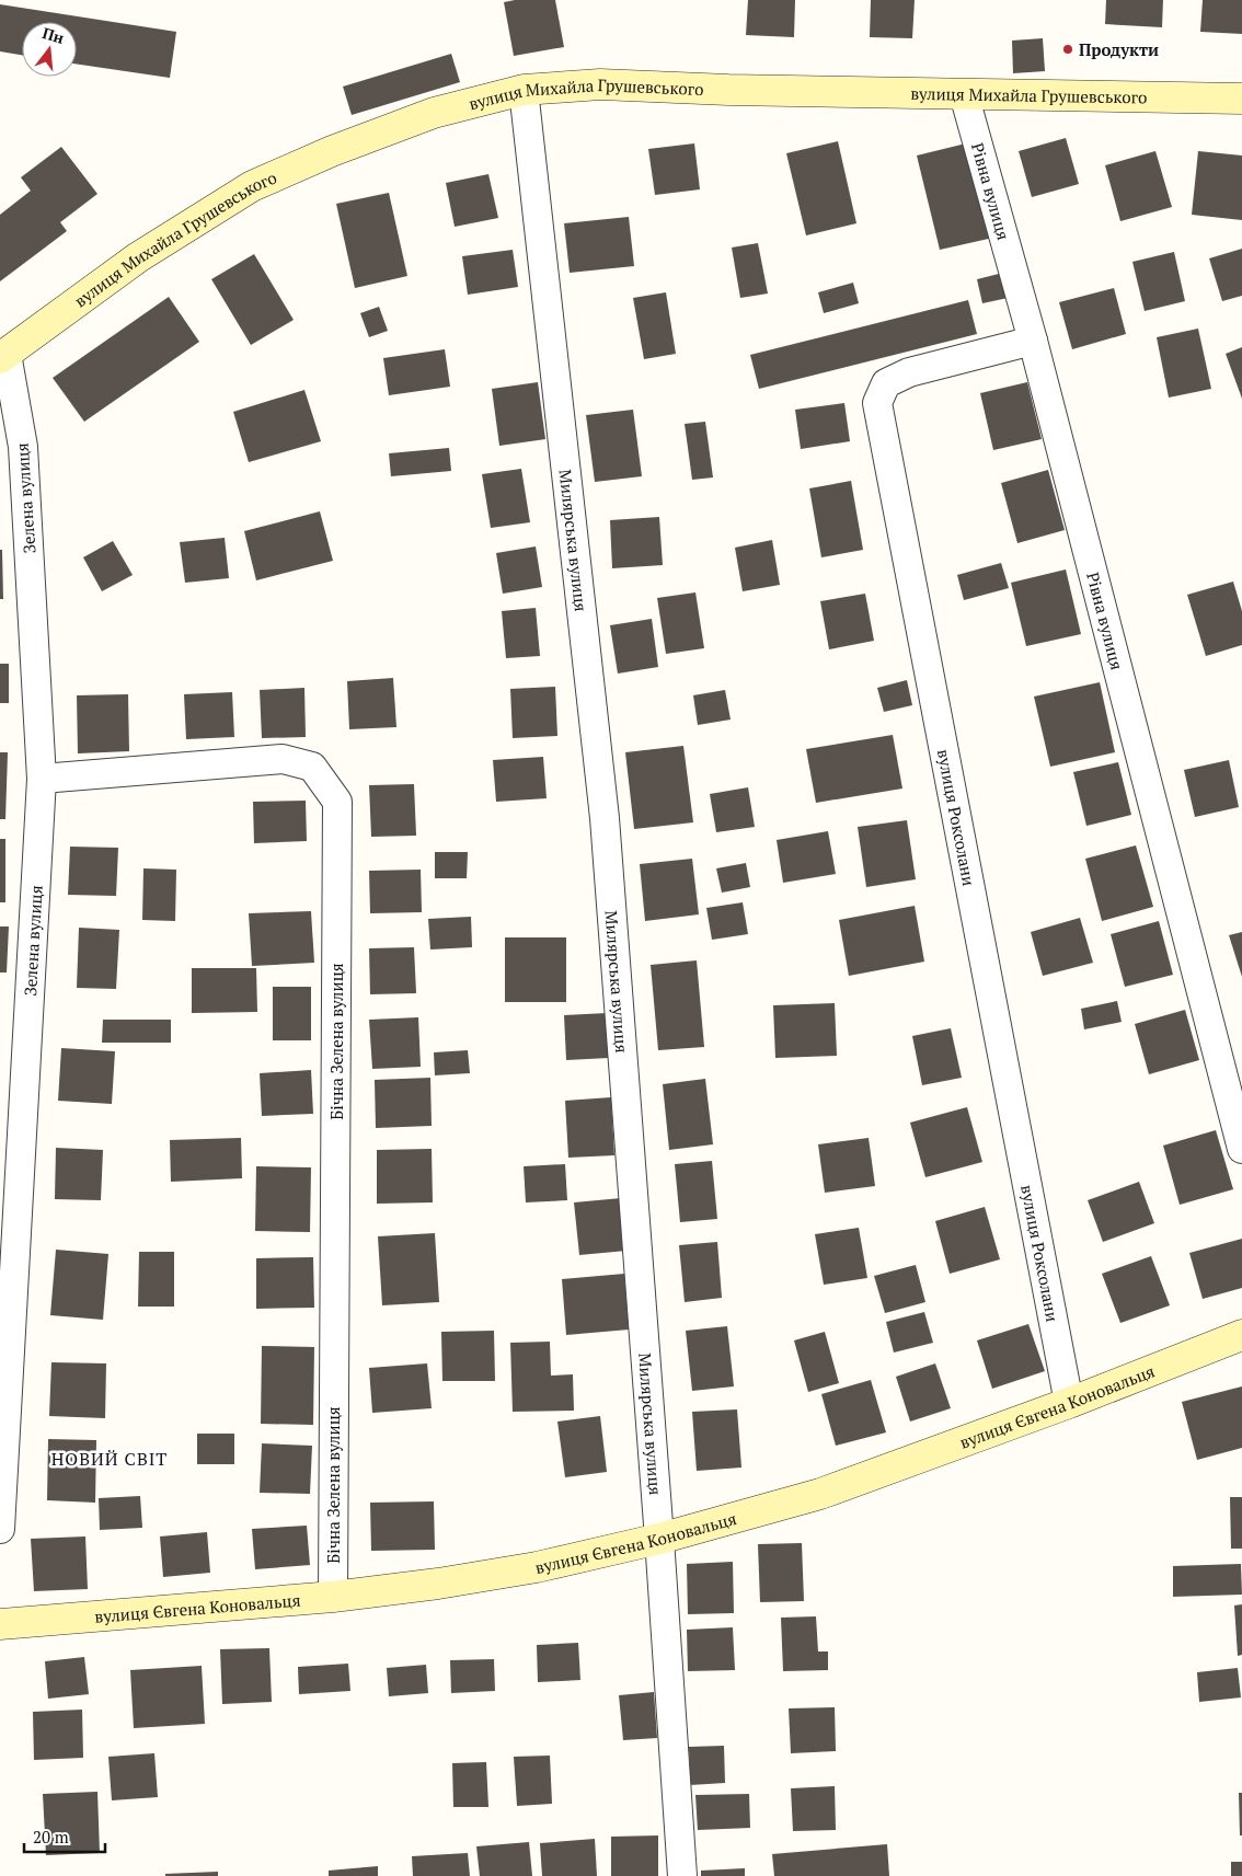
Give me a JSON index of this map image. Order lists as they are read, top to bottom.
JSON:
{
  "streets": {
    "street": [
      "вулиця Михайла Грушевського",
      "Рівна вулиця",
      "Зелена вулиця",
      "Милярська вулиця",
      "вулиця Роксолани",
      "Бічна Зелена вулиця",
      "вулиця Євгена Коновальця"
    ]
  },
  "crossings": [
    ["вулиця Михайла Грушевського", "Рівна вулиця"],
    ["вулиця Михайла Грушевського", "Зелена вулиця"],
    ["вулиця Михайла Грушевського", "Милярська вулиця"],
    ["Рівна вулиця", "вулиця Роксолани"],
    ["Зелена вулиця", "Бічна Зелена вулиця"],
    ["Милярська вулиця", "вулиця Євгена Коновальця"],
    ["вулиця Роксолани", "вулиця Євгена Коновальця"],
    ["Бічна Зелена вулиця", "вулиця Євгена Коновальця"]
  ],
  "districts": ["НОВИЙ СВІТ"],
  "places": ["Продукти"],
  "scale_bar": "20 m",
  "north": "top"
}
